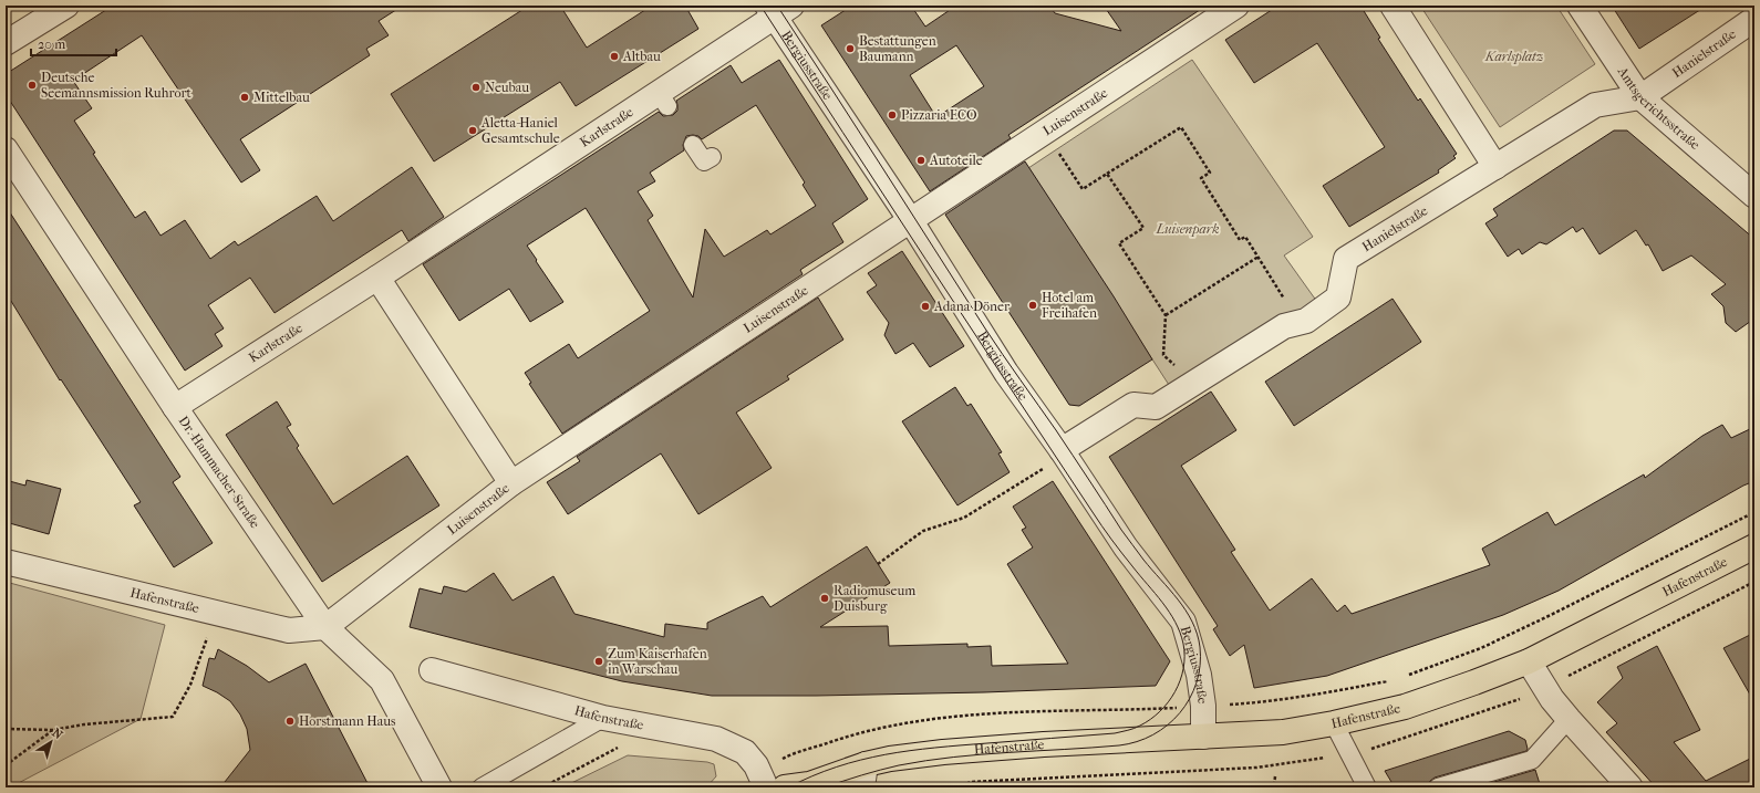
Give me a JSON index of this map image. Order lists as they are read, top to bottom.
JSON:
{
  "streets": {
    "main road": ["Hafenstraße"],
    "street": [
      "Hanielstraße",
      "Bergiusstraße",
      "Amtsgerichtsstraße",
      "Luisenstraße",
      "Karlstraße",
      "Dr.-Hammacher-Straße"
    ]
  },
  "crossings": [
    ["Hanielstraße", "Bergiusstraße"],
    ["Hanielstraße", "Amtsgerichtsstraße"],
    ["Bergiusstraße", "Luisenstraße"],
    ["Bergiusstraße", "Karlstraße"],
    ["Bergiusstraße", "Hafenstraße"],
    ["Luisenstraße", "Dr.-Hammacher-Straße"],
    ["Luisenstraße", "Hafenstraße"],
    ["Karlstraße", "Dr.-Hammacher-Straße"],
    ["Dr.-Hammacher-Straße", "Hafenstraße"]
  ],
  "parks": ["Karlsplatz", "Luisenpark"],
  "places": [
    "Bestattungen Baumann",
    "Altbau",
    "Deutsche Seemannsmission Ruhrort",
    "Neubau",
    "Mittelbau",
    "Pizzaria ECO",
    "Aletta-Haniel Gesamtschule",
    "Autoteile",
    "Hotel am Freihafen",
    "Adana Döner",
    "Radiomuseum Duisburg",
    "Zum Kaiserhafen in Warschau",
    "Horstmann Haus"
  ],
  "scale_bar": "20 m",
  "north": "top right"
}
